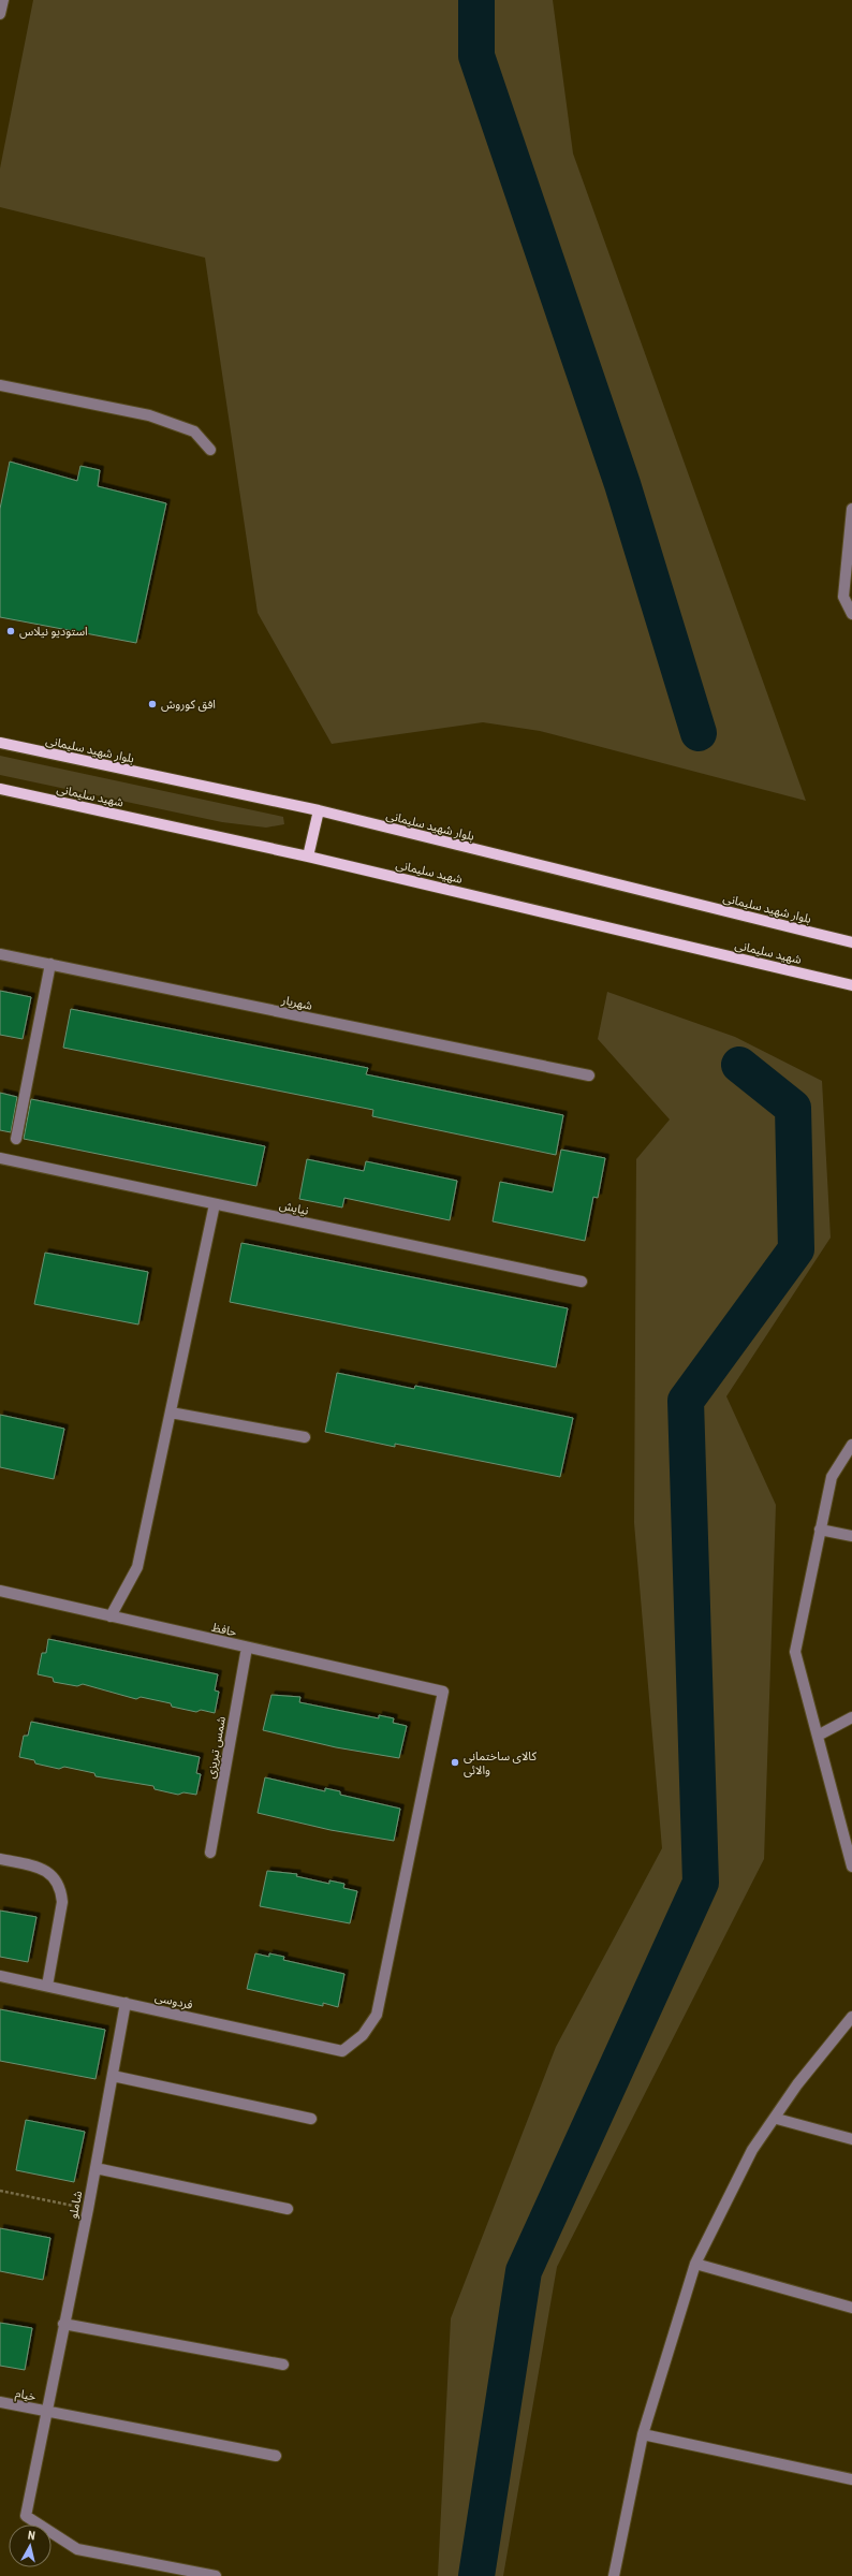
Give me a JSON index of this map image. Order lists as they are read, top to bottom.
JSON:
{
  "streets": {
    "main road": ["بلوار شهید سلیمانی", "شهید سلیمانی"],
    "street": [
      "شهریار",
      "نیایش",
      "حافظ",
      "شمس تبریزی",
      "فردوسی",
      "شاملو",
      "خیام"
    ]
  },
  "crossings": [
    ["حافظ", "شمس تبریزی"],
    ["حافظ", "فردوسی"],
    ["فردوسی", "شاملو"],
    ["شاملو", "خیام"]
  ],
  "places": ["استودیو نیلاس", "افق کوروش", "کالای ساختمانی والائی"],
  "north": "top"
}
